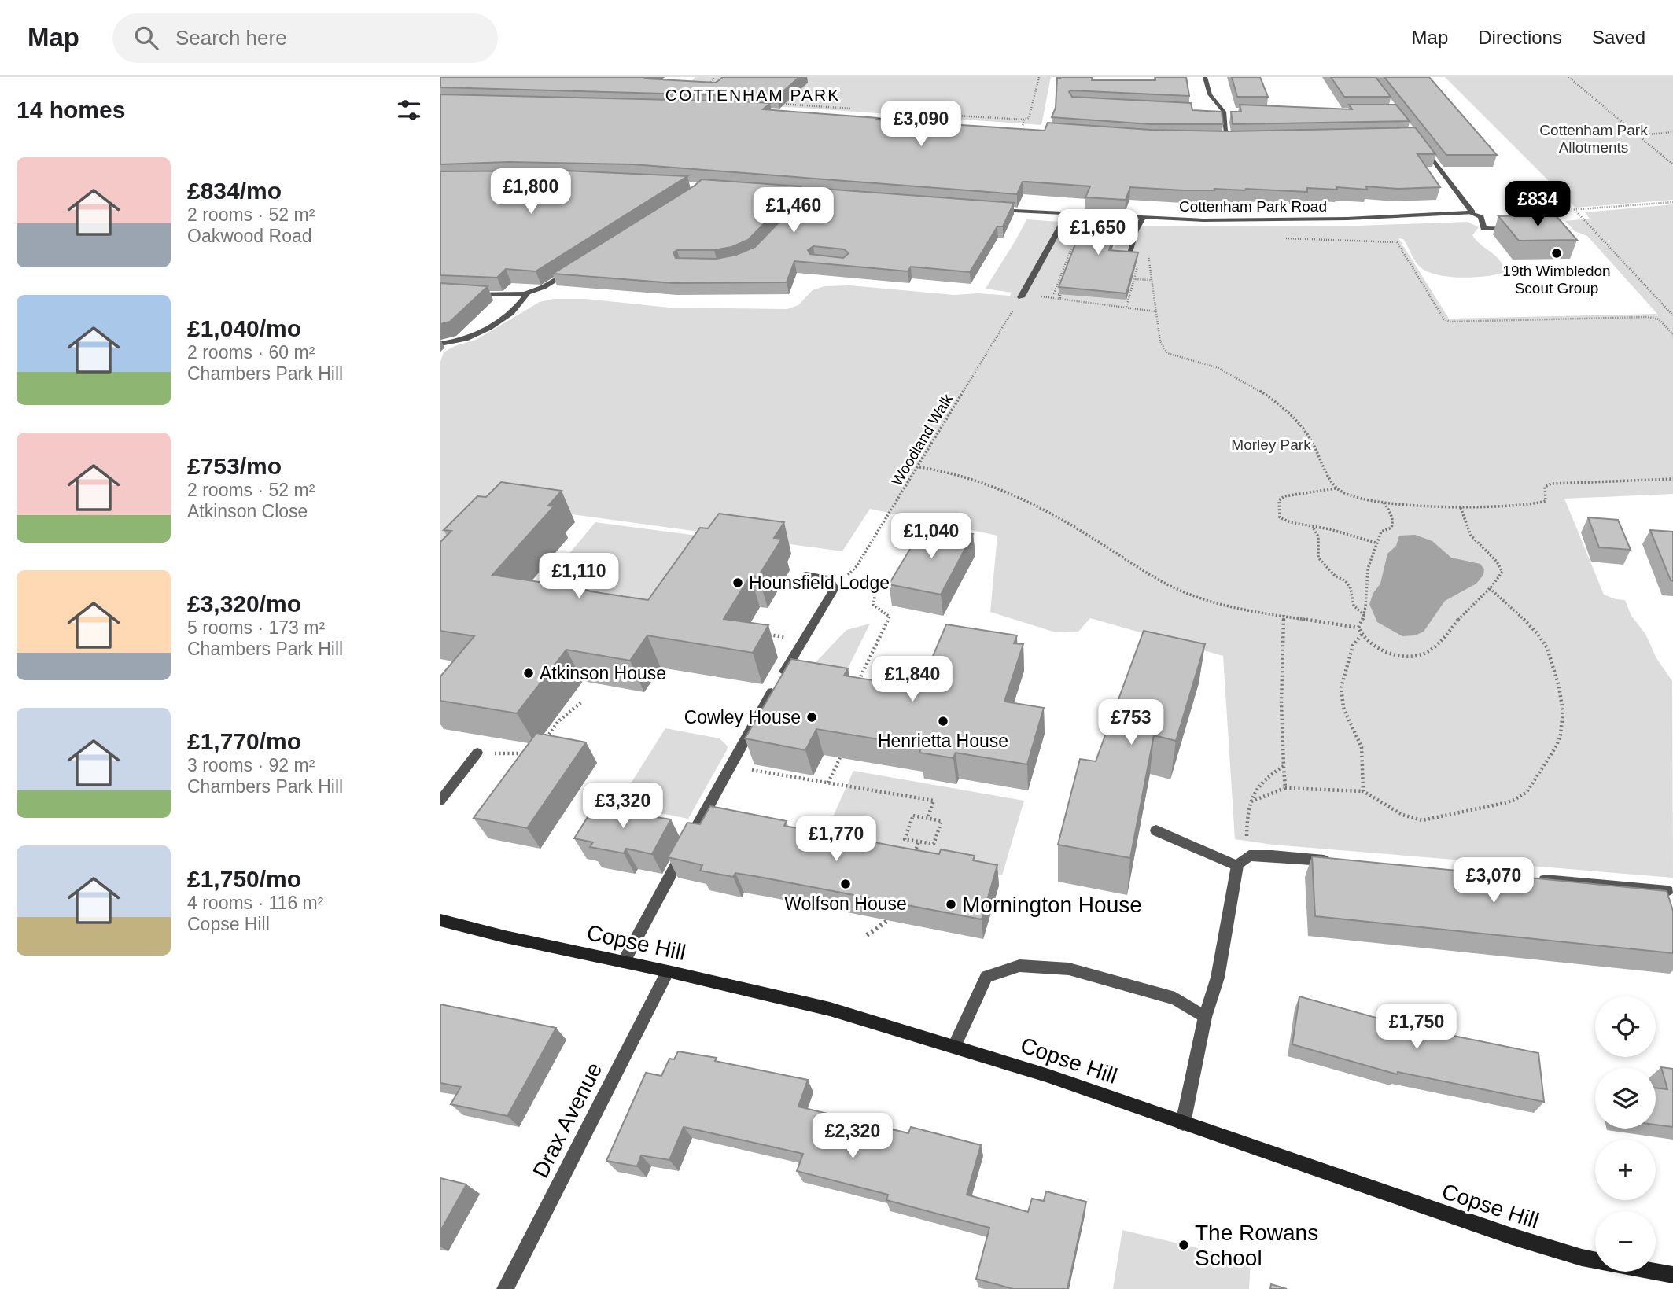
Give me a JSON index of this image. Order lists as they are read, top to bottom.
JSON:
{
  "streets": {
    "street": ["Cottenham Park Road", "Copse Hill", "Drax Avenue"],
    "path": ["Woodland Walk"]
  },
  "crossings": [
    ["Copse Hill", "Drax Avenue"]
  ],
  "districts": ["COTTENHAM PARK"],
  "parks": ["Cottenham Park Allotments", "Morley Park"],
  "places": [
    "19th Wimbledon Scout Group",
    "Hounsfield Lodge",
    "Atkinson House",
    "Cowley House",
    "Henrietta House",
    "Wolfson House",
    "Mornington House",
    "The Rowans School"
  ],
  "page": {
    "header": "Map",
    "search": "Search here",
    "nav": ["Map", "Directions", "Saved"],
    "heading": "14 homes",
    "price": [
      "£3,090",
      "£1,800",
      "£834",
      "£1,460",
      "£1,650",
      "£1,040",
      "£1,110",
      "£1,840",
      "£753",
      "£3,320",
      "£1,770",
      "£3,070",
      "£1,750",
      "£2,320"
    ],
    "list": [
      {
        "name": "£834/mo",
        "note": "2 rooms · 52 m² · Oakwood Road"
      },
      {
        "name": "£1,040/mo",
        "note": "2 rooms · 60 m² · Chambers Park Hill"
      },
      {
        "name": "£753/mo",
        "note": "2 rooms · 52 m² · Atkinson Close"
      },
      {
        "name": "£3,320/mo",
        "note": "5 rooms · 173 m² · Chambers Park Hill"
      },
      {
        "name": "£1,770/mo",
        "note": "3 rooms · 92 m² · Chambers Park Hill"
      },
      {
        "name": "£1,750/mo",
        "note": "4 rooms · 116 m² · Copse Hill"
      }
    ],
    "map_buttons": ["+", "−"]
  }
}
